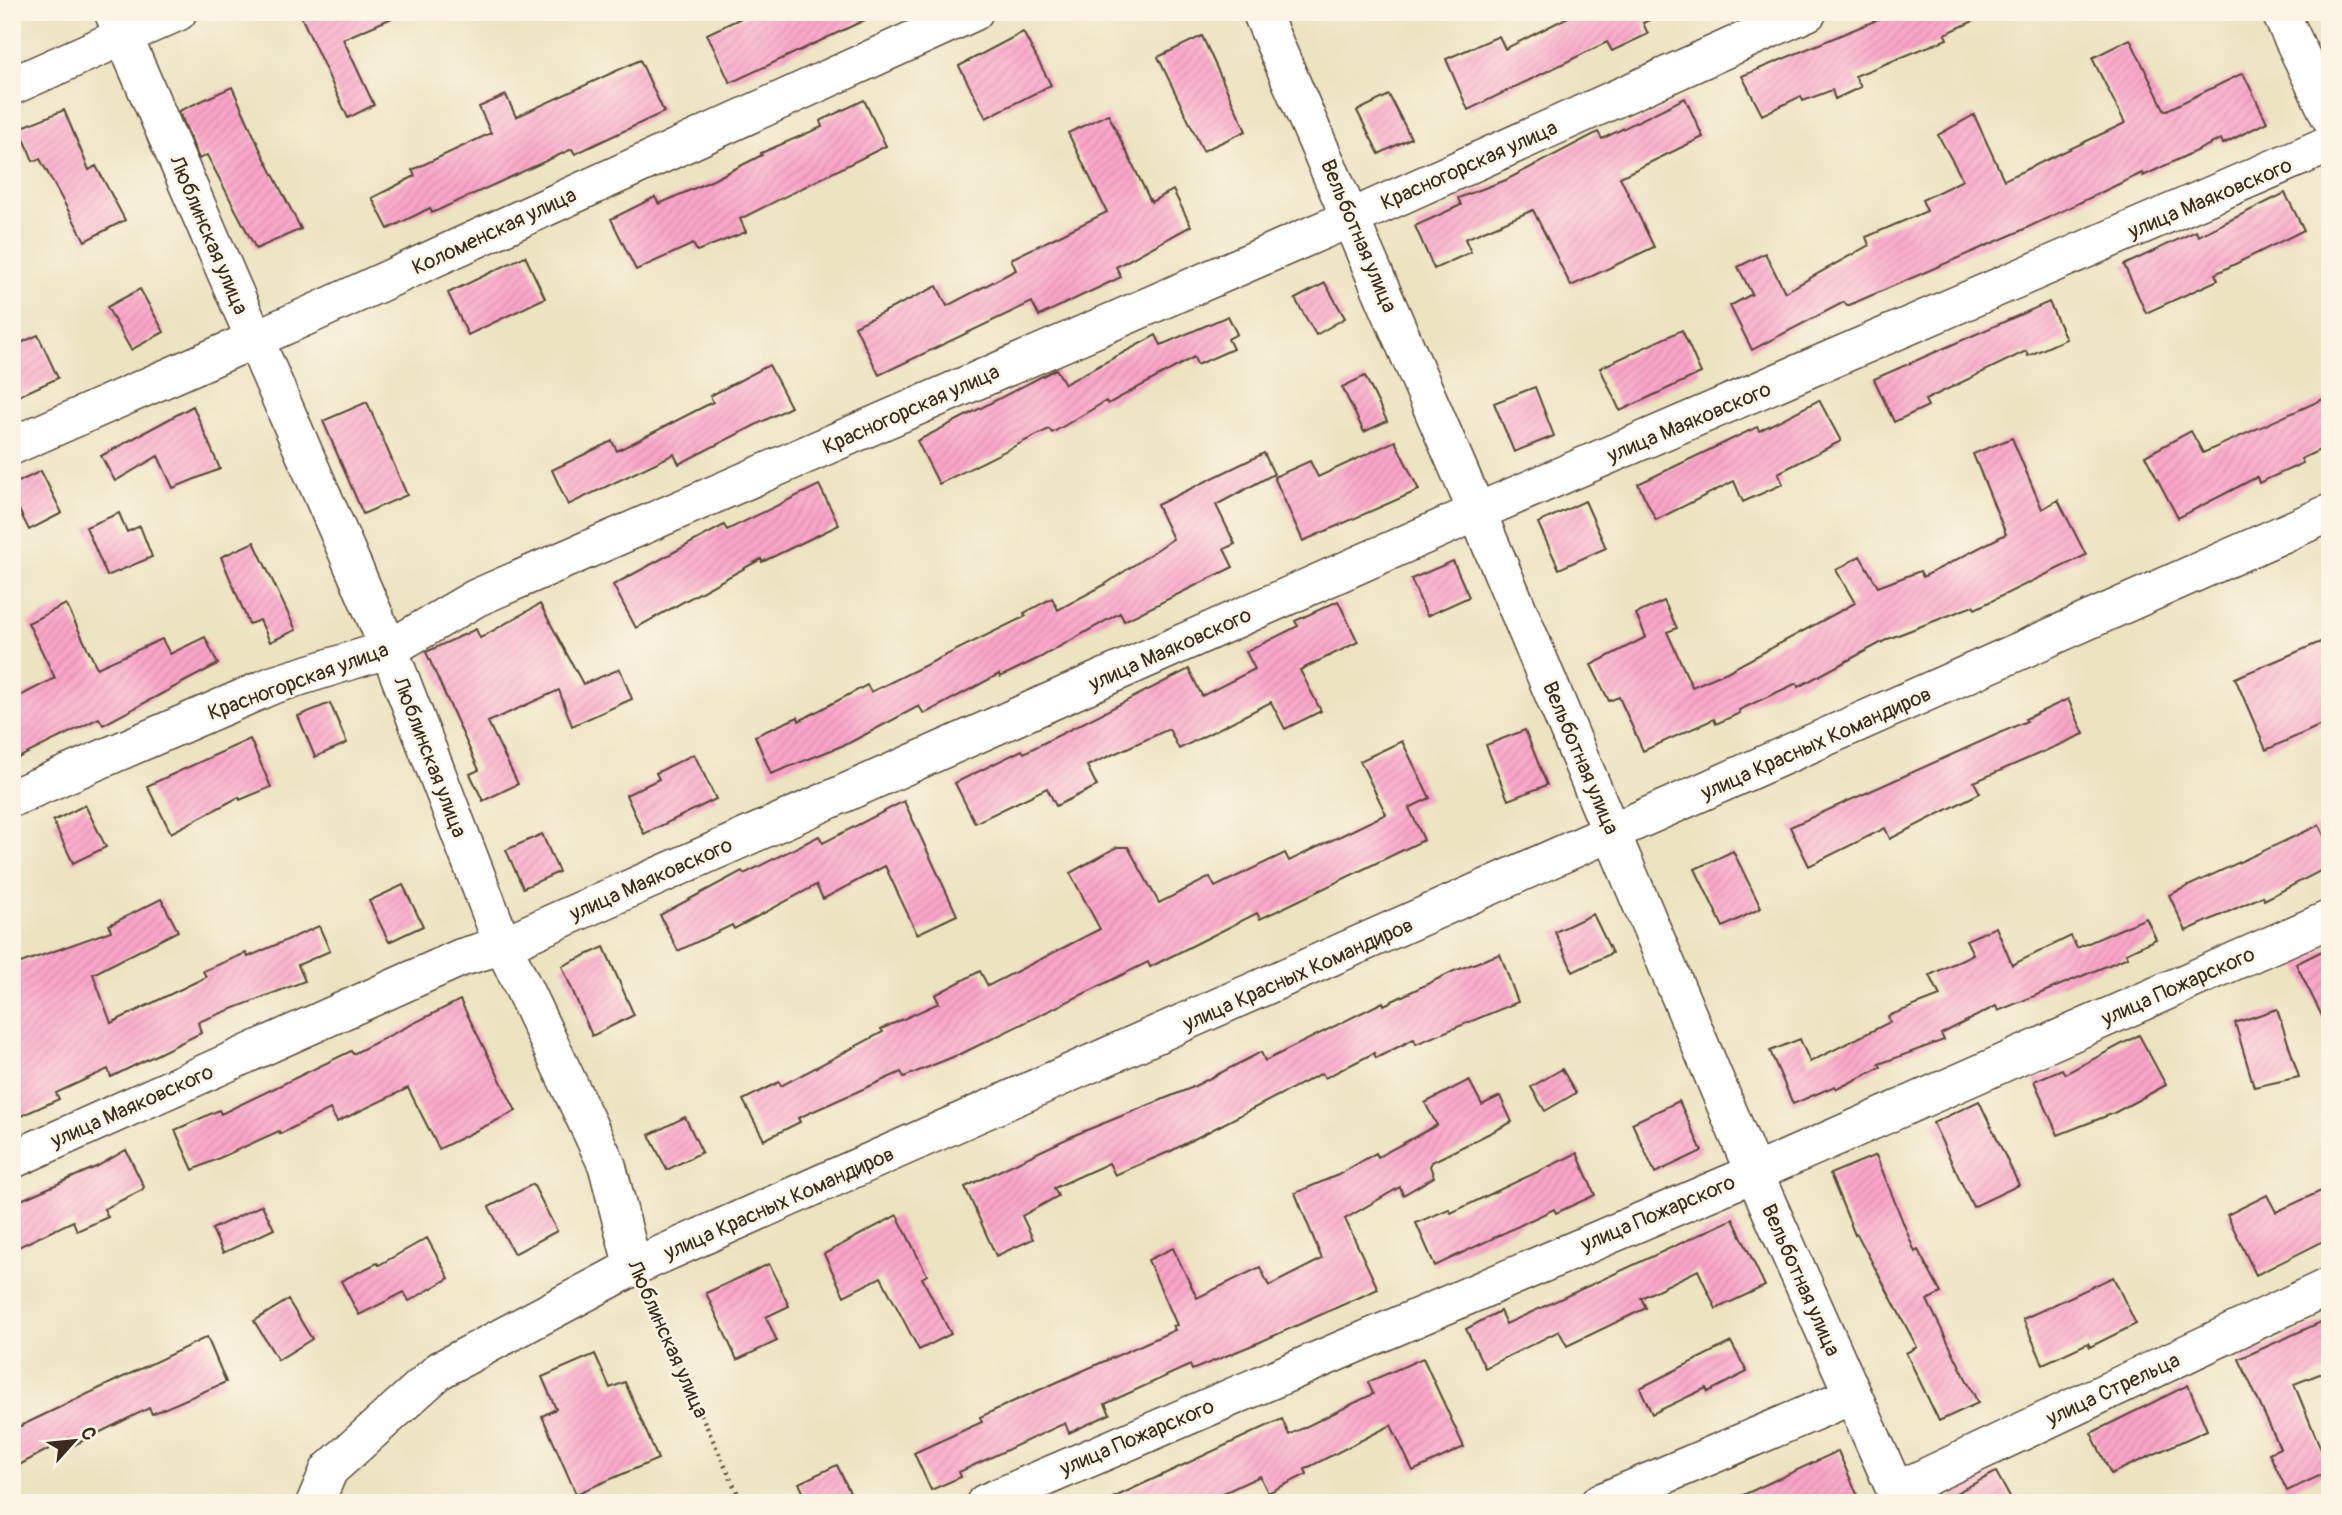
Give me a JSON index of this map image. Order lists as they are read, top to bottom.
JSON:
{
  "streets": {
    "street": [
      "Красногорская улица",
      "улица Маяковского",
      "Коломенская улица",
      "Люблинская улица",
      "Вельботная улица",
      "улица Красных Командиров",
      "улица Пожарского",
      "улица Стрельца"
    ]
  },
  "crossings": [
    ["Красногорская улица", "Люблинская улица"],
    ["Красногорская улица", "Вельботная улица"],
    ["улица Маяковского", "Люблинская улица"],
    ["улица Маяковского", "Вельботная улица"],
    ["Коломенская улица", "Люблинская улица"],
    ["Люблинская улица", "улица Красных Командиров"],
    ["Вельботная улица", "улица Красных Командиров"],
    ["Вельботная улица", "улица Пожарского"],
    ["Вельботная улица", "улица Стрельца"]
  ],
  "north": "top right"
}
